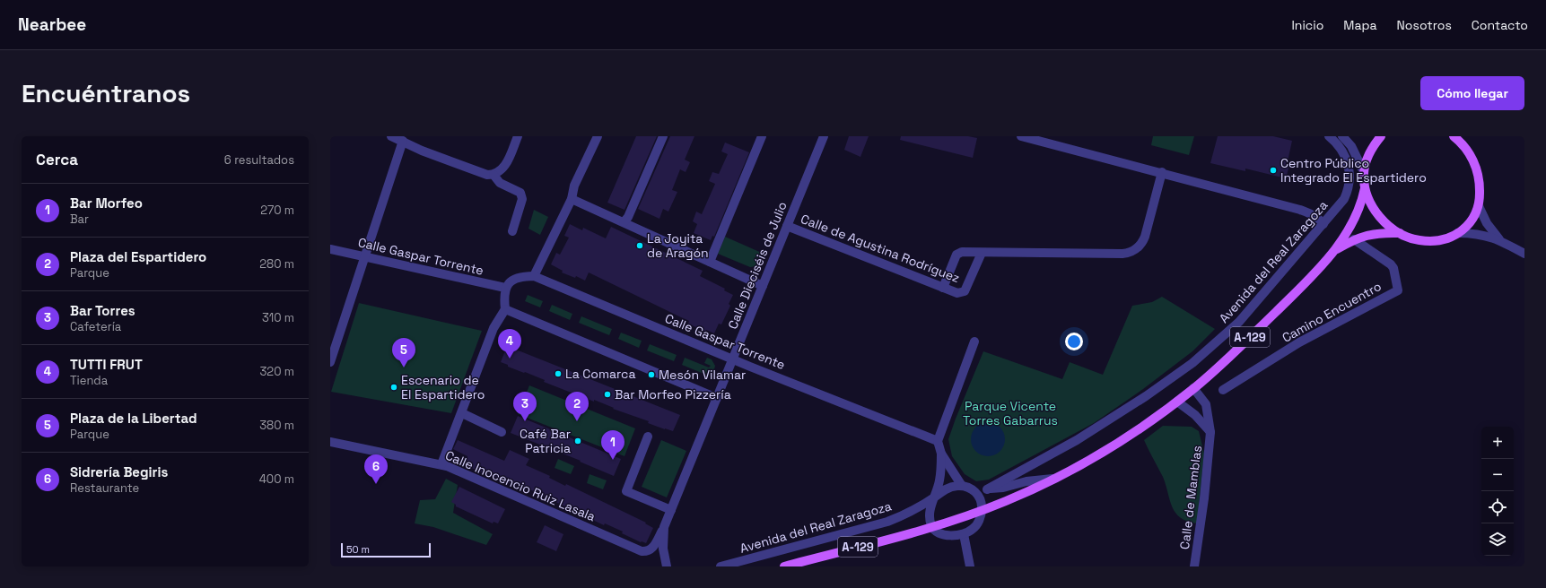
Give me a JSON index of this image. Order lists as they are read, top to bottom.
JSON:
{
  "streets": {
    "main road": ["Avenida del Real Zaragoza", "A-129"],
    "street": [
      "Calle de Agustina Rodríguez",
      "Calle Gaspar Torrente",
      "Calle Dieciséis de Julio",
      "Camino Encuentro",
      "Calle Inocencio Ruiz Lasala",
      "Calle de Mamblas"
    ]
  },
  "crossings": [
    ["Calle de Agustina Rodríguez", "Calle Dieciséis de Julio"],
    ["Calle Gaspar Torrente", "Calle Dieciséis de Julio"],
    ["Avenida del Real Zaragoza", "Camino Encuentro"],
    ["Avenida del Real Zaragoza", "A-129"],
    ["Avenida del Real Zaragoza", "Calle de Mamblas"],
    ["Calle Dieciséis de Julio", "Calle Inocencio Ruiz Lasala"]
  ],
  "parks": ["Parque Vicente Torres Gabarrus"],
  "places": [
    "Centro Público Integrado El Espartidero",
    "La Joyita de Aragón",
    "La Comarca",
    "Mesón Vilamar",
    "Escenario de El Espartidero",
    "Bar Morfeo Pizzería",
    "Café Bar Patricia"
  ],
  "scale_bar": "50 m",
  "page": {
    "header": "Nearbee",
    "nav": [
      "Inicio",
      "Mapa",
      "Nosotros",
      "Contacto"
    ],
    "buttons": "Cómo llegar",
    "title": "Encuéntranos",
    "heading": ["Cerca", "6 resultados"],
    "list": [
      {
        "mark": "1",
        "name": "Bar Morfeo",
        "note": "Bar",
        "value": "270 m"
      },
      {
        "mark": "2",
        "name": "Plaza del Espartidero",
        "note": "Parque",
        "value": "280 m"
      },
      {
        "mark": "3",
        "name": "Bar Torres",
        "note": "Cafetería",
        "value": "310 m"
      },
      {
        "mark": "4",
        "name": "TUTTI FRUT",
        "note": "Tienda",
        "value": "320 m"
      },
      {
        "mark": "5",
        "name": "Plaza de la Libertad",
        "note": "Parque",
        "value": "380 m"
      },
      {
        "mark": "6",
        "name": "Sidrería Begiris",
        "note": "Restaurante",
        "value": "400 m"
      }
    ],
    "pins": [
      "4",
      "5",
      "2",
      "3",
      "1",
      "6"
    ],
    "map_buttons": ["+", "−"],
    "scale": "50 m"
  }
}
